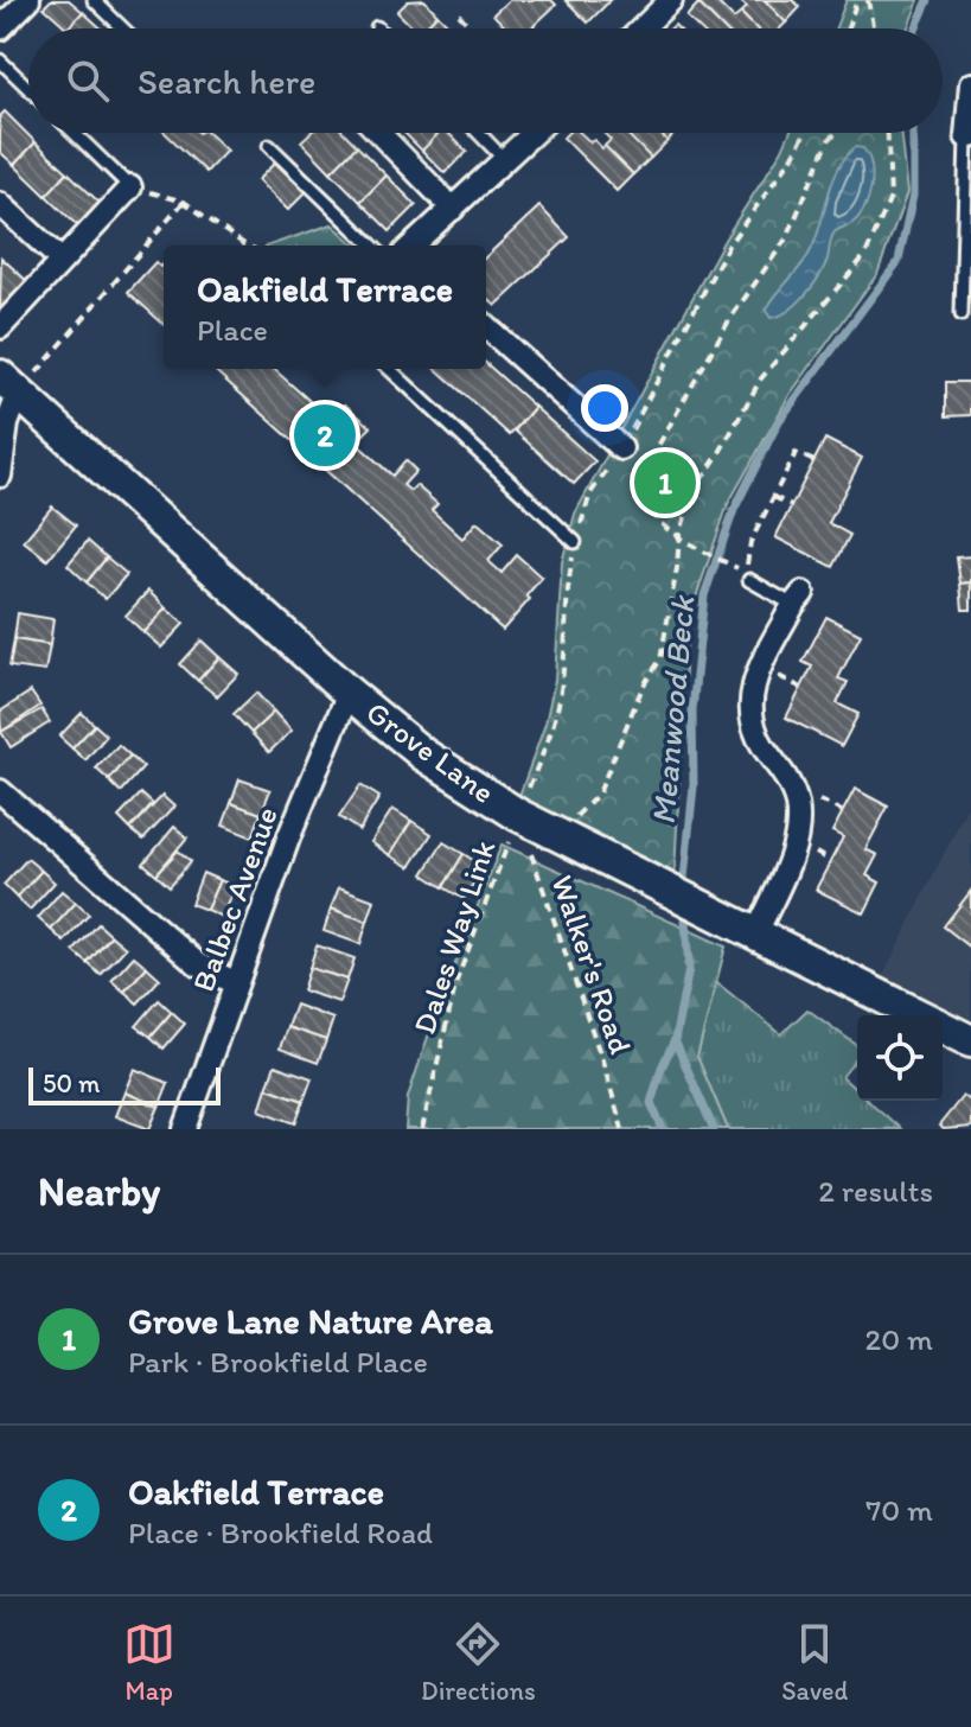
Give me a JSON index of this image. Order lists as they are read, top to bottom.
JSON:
{
  "streets": {
    "main road": ["Grove Lane"],
    "street": ["Balbec Avenue"],
    "path": ["Dales Way Link", "Walker's Road"]
  },
  "crossings": [
    ["Grove Lane", "Balbec Avenue"],
    ["Grove Lane", "Dales Way Link"],
    ["Grove Lane", "Walker's Road"],
    ["Dales Way Link", "Walker's Road"]
  ],
  "water": ["Meanwood Beck"],
  "scale_bar": "50 m",
  "page": {
    "search": "Search here",
    "popup": ["Oakfield Terrace", "Place"],
    "pins": ["2", "1"],
    "scale": "50 m",
    "heading": ["Nearby", "2 results"],
    "list": [
      {
        "mark": "1",
        "name": "Grove Lane Nature Area",
        "note": "Park · Brookfield Place",
        "value": "20 m"
      },
      {
        "mark": "2",
        "name": "Oakfield Terrace",
        "note": "Place · Brookfield Road",
        "value": "70 m"
      }
    ],
    "nav": ["Map", "Directions", "Saved"]
  }
}
